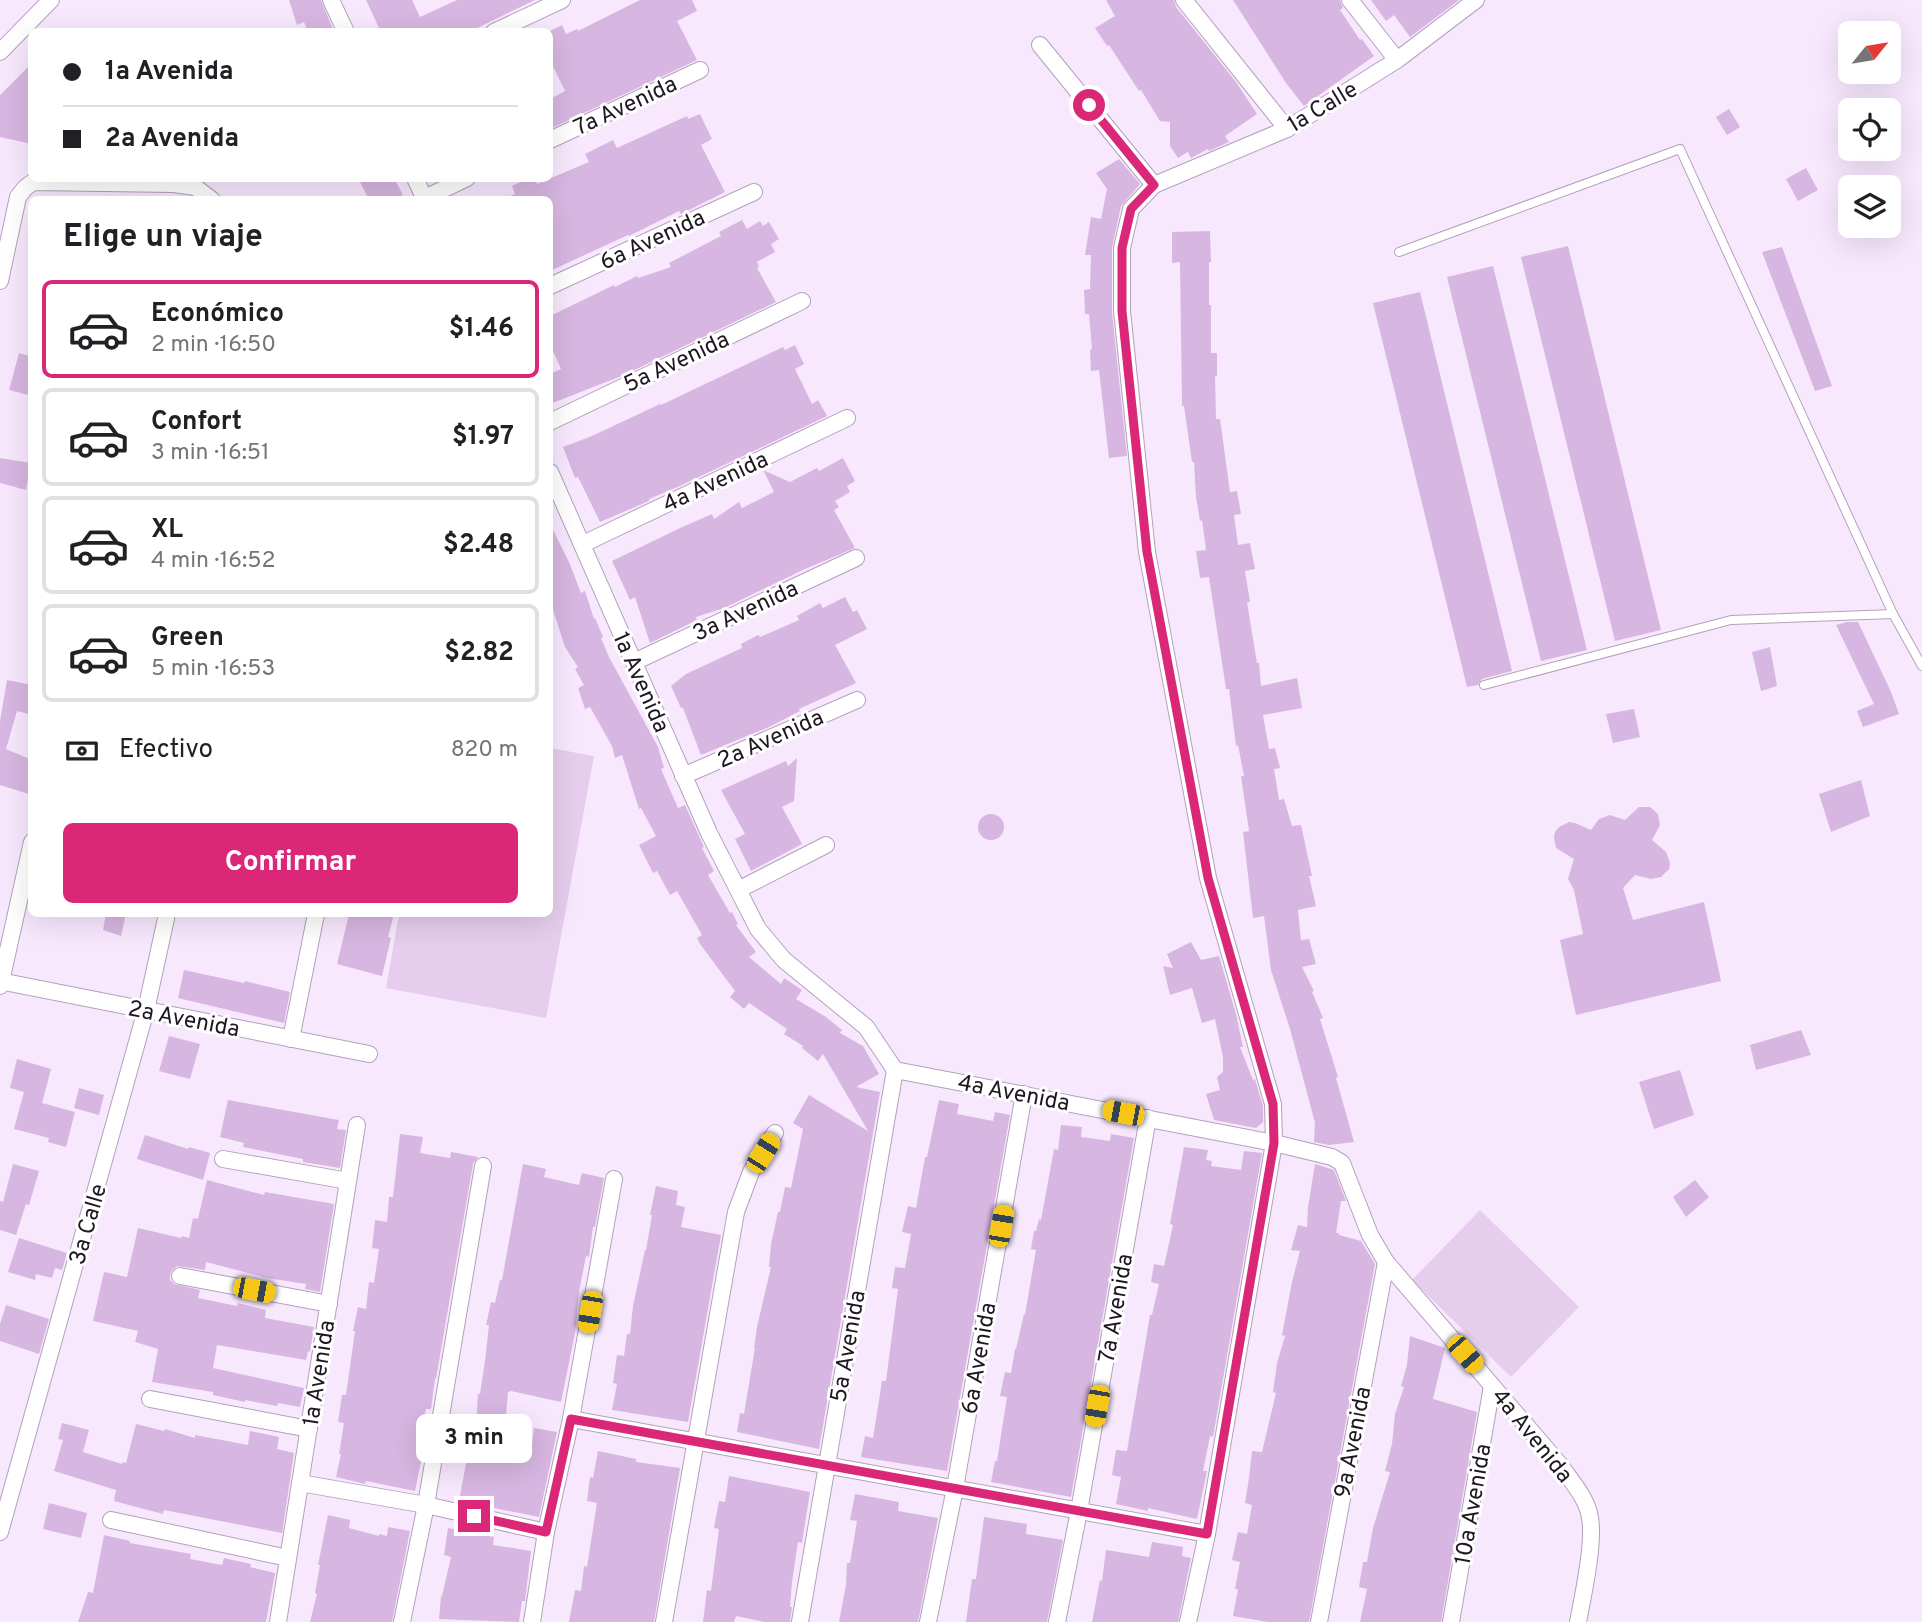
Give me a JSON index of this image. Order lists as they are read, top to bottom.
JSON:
{
  "streets": {
    "street": [
      "7a Avenida",
      "1a Calle",
      "6a Avenida",
      "5a Avenida",
      "4a Avenida",
      "3a Avenida",
      "1a Avenida",
      "2a Avenida",
      "3a Calle",
      "9a Avenida",
      "10a Avenida"
    ]
  },
  "crossings": [
    ["7a Avenida", "4a Avenida"],
    ["6a Avenida", "4a Avenida"],
    ["5a Avenida", "4a Avenida"],
    ["5a Avenida", "1a Avenida"],
    ["4a Avenida", "1a Avenida"],
    ["4a Avenida", "9a Avenida"],
    ["4a Avenida", "10a Avenida"],
    ["3a Avenida", "1a Avenida"],
    ["1a Avenida", "2a Avenida"],
    ["2a Avenida", "3a Calle"]
  ],
  "north": "top right",
  "page": {
    "banner": ["1a Avenida", "2a Avenida"],
    "heading": "Elige un viaje",
    "list": [
      {
        "name": "Económico",
        "note": "2 min · 16:50",
        "value": "$1.46"
      },
      {
        "name": "Confort",
        "note": "3 min · 16:51",
        "value": "$1.97"
      },
      {
        "name": "XL",
        "note": "4 min · 16:52",
        "value": "$2.48"
      },
      {
        "name": "Green",
        "note": "5 min · 16:53",
        "value": "$2.82"
      }
    ],
    "pay": ["Efectivo", "820 m"],
    "buttons": "Confirmar",
    "bubble": "3 min"
  }
}
